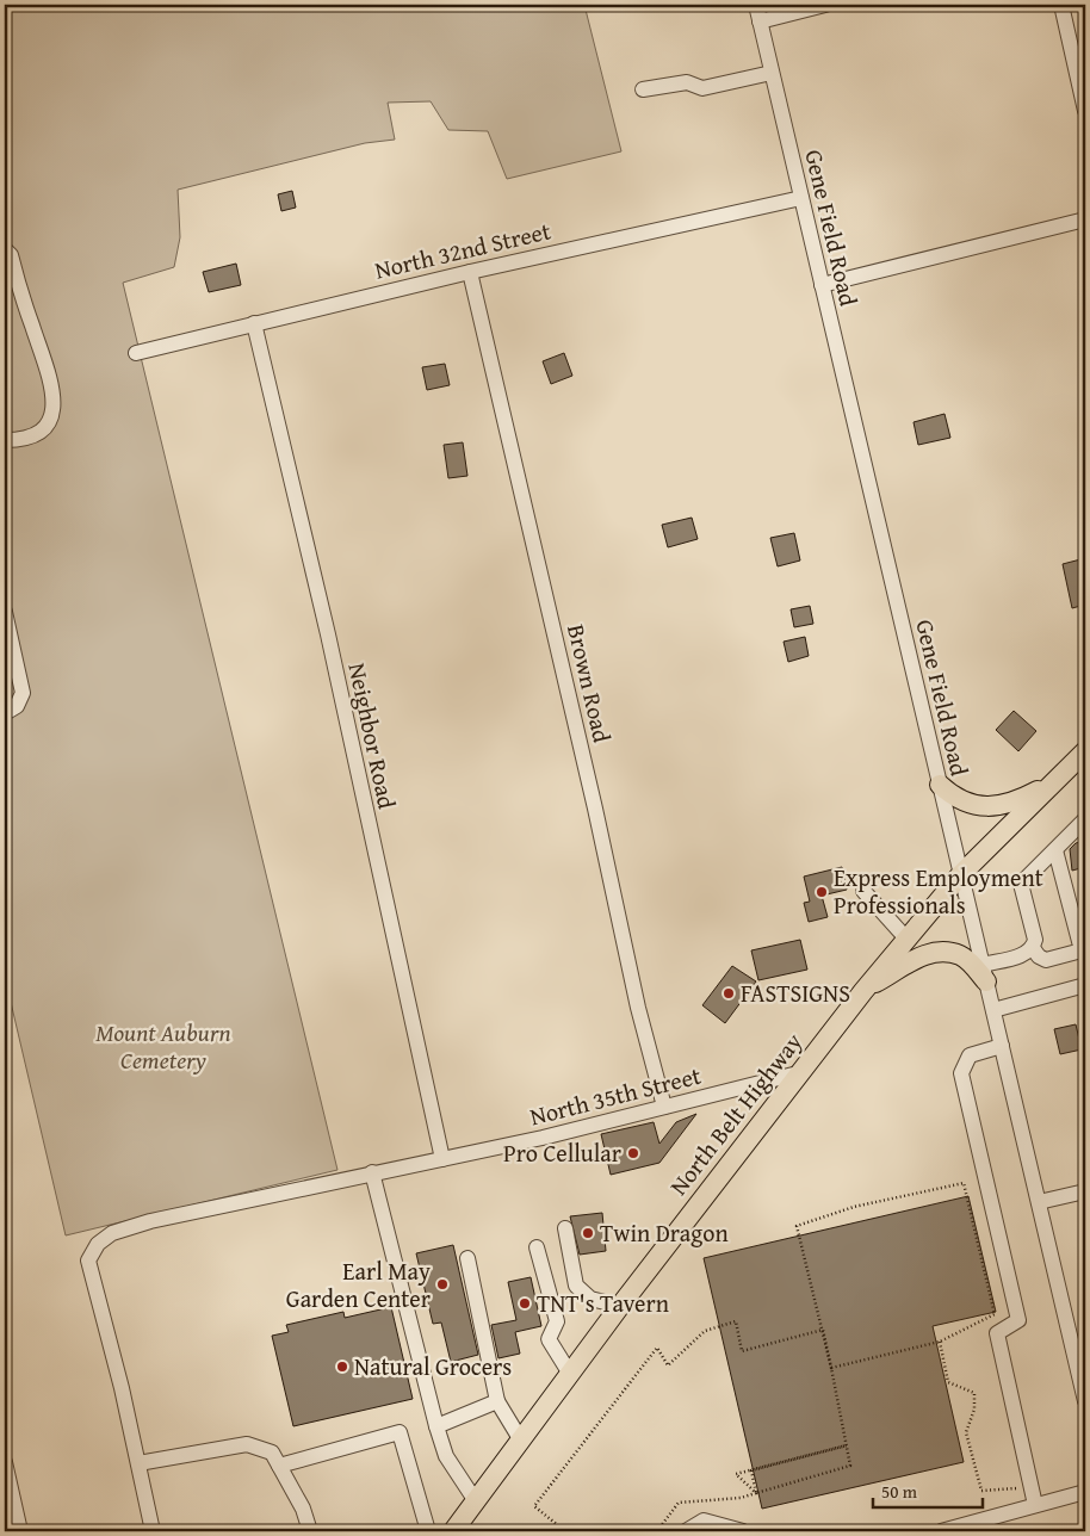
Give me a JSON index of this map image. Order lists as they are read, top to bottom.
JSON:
{
  "streets": {
    "main road": ["North Belt Highway"],
    "street": [
      "Gene Field Road",
      "North 32nd Street",
      "Brown Road",
      "Neighbor Road",
      "North 35th Street"
    ]
  },
  "crossings": [
    ["Gene Field Road", "North 32nd Street"],
    ["Gene Field Road", "North Belt Highway"],
    ["North 32nd Street", "Brown Road"],
    ["North 32nd Street", "Neighbor Road"],
    ["Brown Road", "North 35th Street"],
    ["Neighbor Road", "North 35th Street"],
    ["North 35th Street", "North Belt Highway"]
  ],
  "parks": ["Mount Auburn Cemetery"],
  "places": [
    "Express Employment Professionals",
    "FASTSIGNS",
    "Pro Cellular",
    "Twin Dragon",
    "Earl May Garden Center",
    "TNT's Tavern",
    "Natural Grocers"
  ],
  "scale_bar": "50 m"
}
